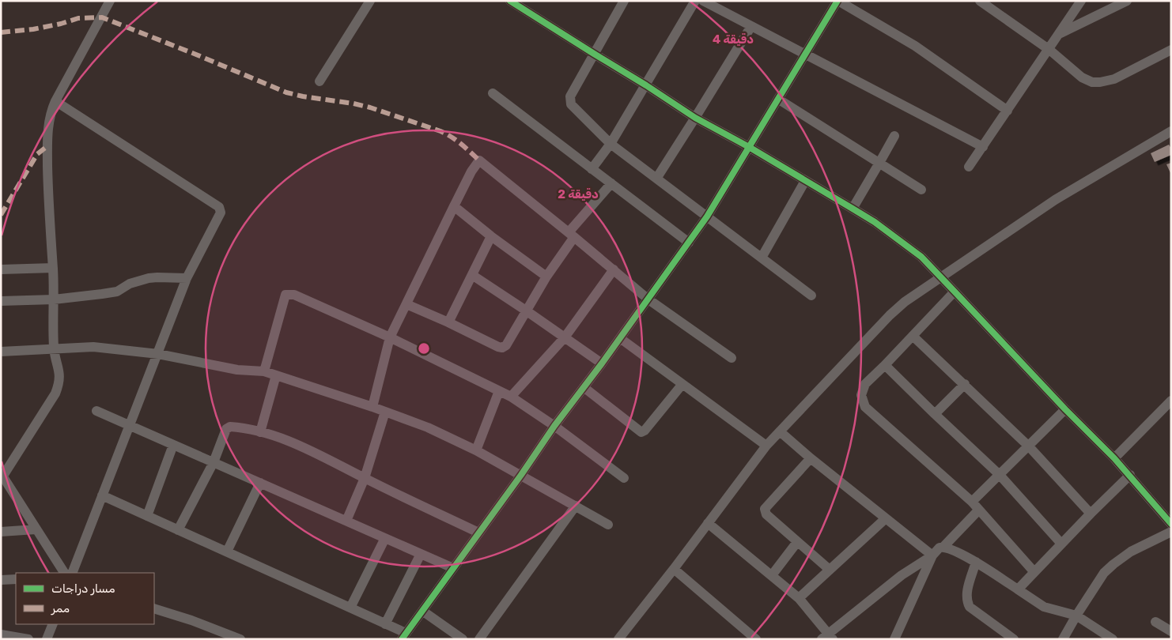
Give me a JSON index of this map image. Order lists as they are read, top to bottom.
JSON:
{
  "legend": ["مسار دراجات", "ممر"],
  "rings": ["4 دقيقة", "2 دقيقة"]
}
